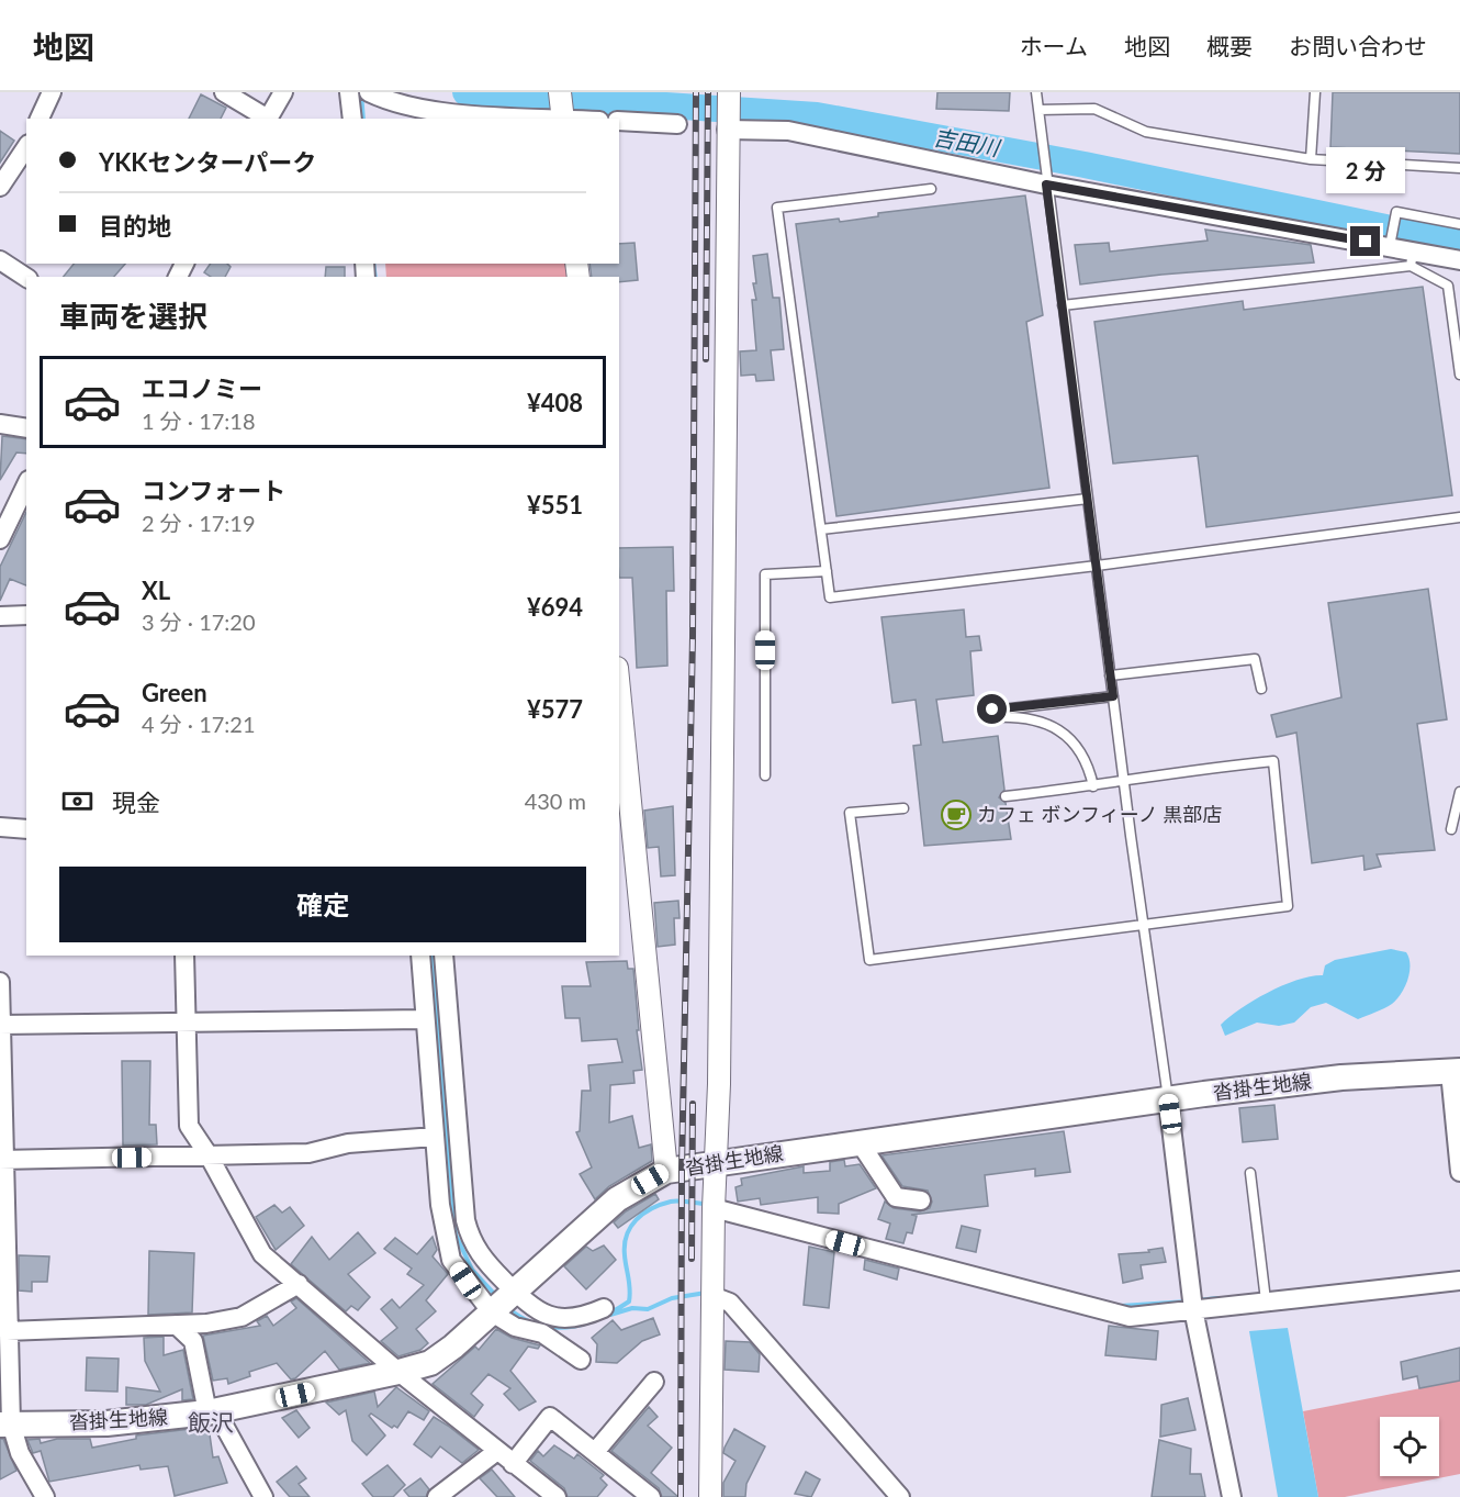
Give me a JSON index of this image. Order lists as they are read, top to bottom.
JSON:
{
  "streets": {
    "main road": ["沓掛生地線"]
  },
  "districts": ["飯沢"],
  "water": ["吉田川"],
  "places": {
    "cafe": ["カフェ ボンフィーノ 黒部店"]
  },
  "page": {
    "header": "地図",
    "nav": [
      "ホーム",
      "地図",
      "概要",
      "お問い合わせ"
    ],
    "banner": ["YKKセンターパーク", "目的地"],
    "bubble": "2 分",
    "heading": "車両を選択",
    "list": [
      {
        "name": "エコノミー",
        "note": "1 分 · 17:18",
        "value": "¥408"
      },
      {
        "name": "コンフォート",
        "note": "2 分 · 17:19",
        "value": "¥551"
      },
      {
        "name": "XL",
        "note": "3 分 · 17:20",
        "value": "¥694"
      },
      {
        "name": "Green",
        "note": "4 分 · 17:21",
        "value": "¥577"
      }
    ],
    "pay": ["現金", "430 m"],
    "buttons": "確定"
  }
}
